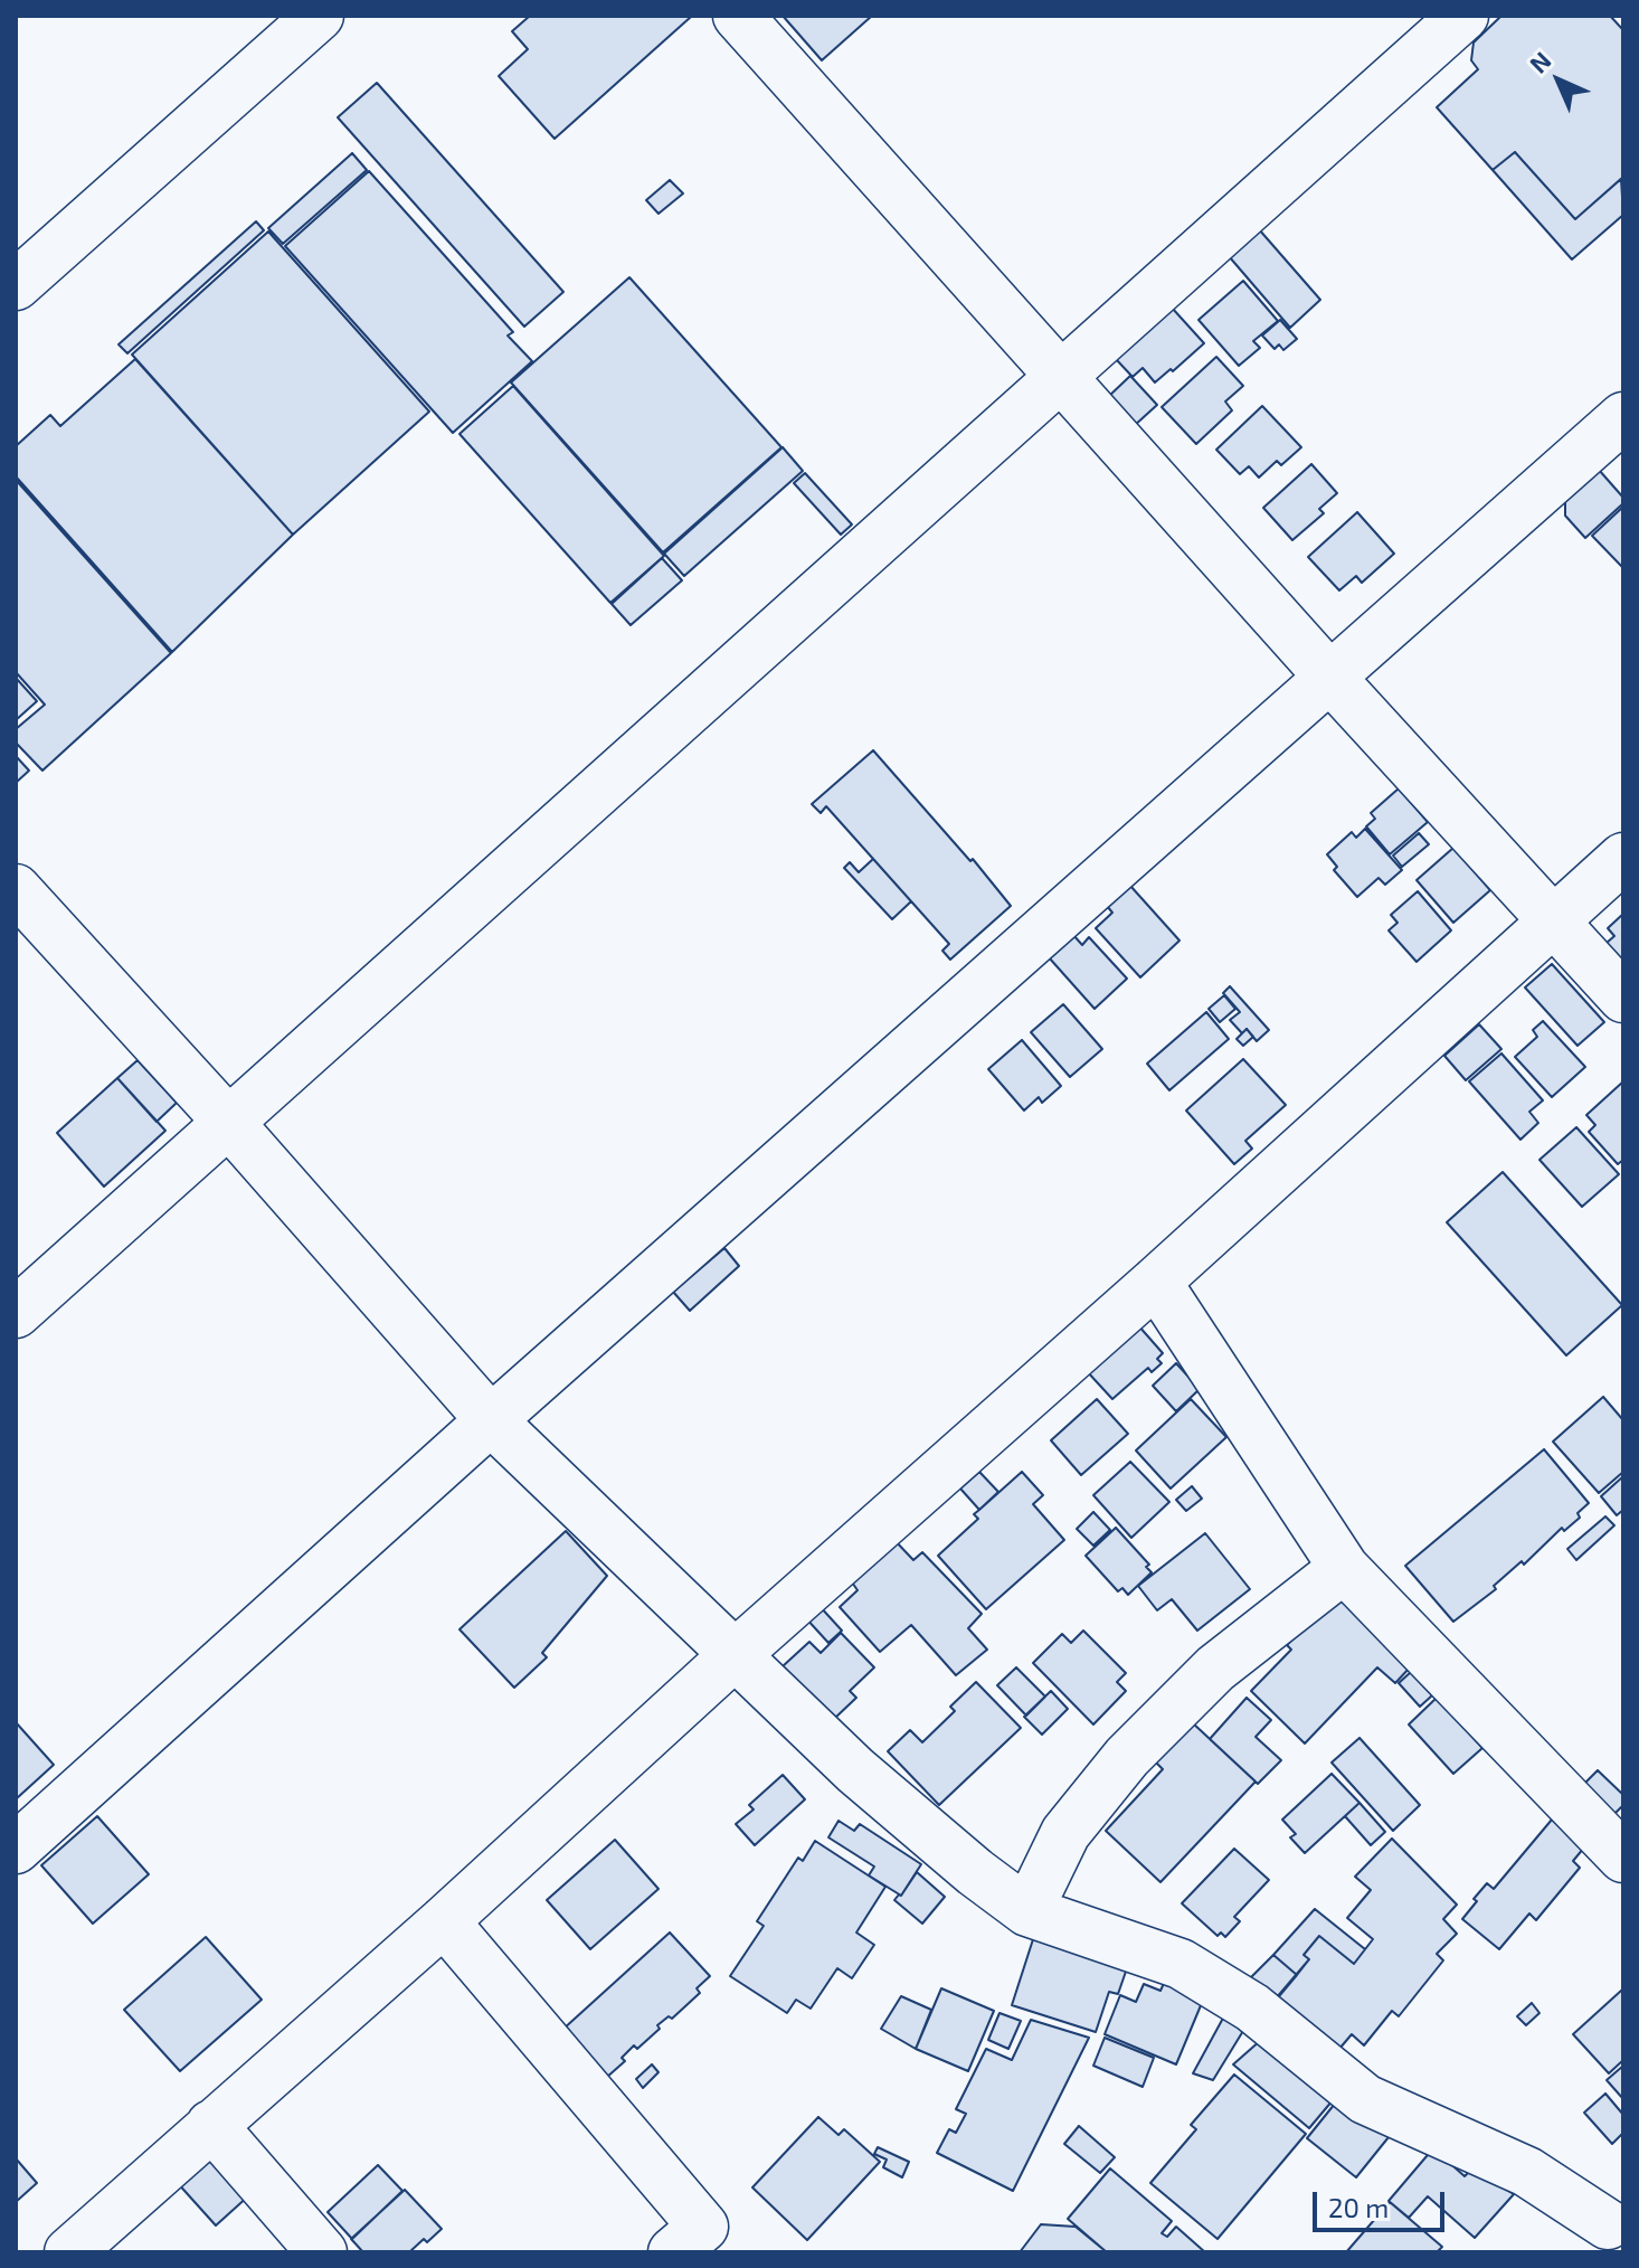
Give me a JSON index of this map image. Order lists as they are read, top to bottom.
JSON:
{
  "scale_bar": "20 m",
  "north": "top left"
}
